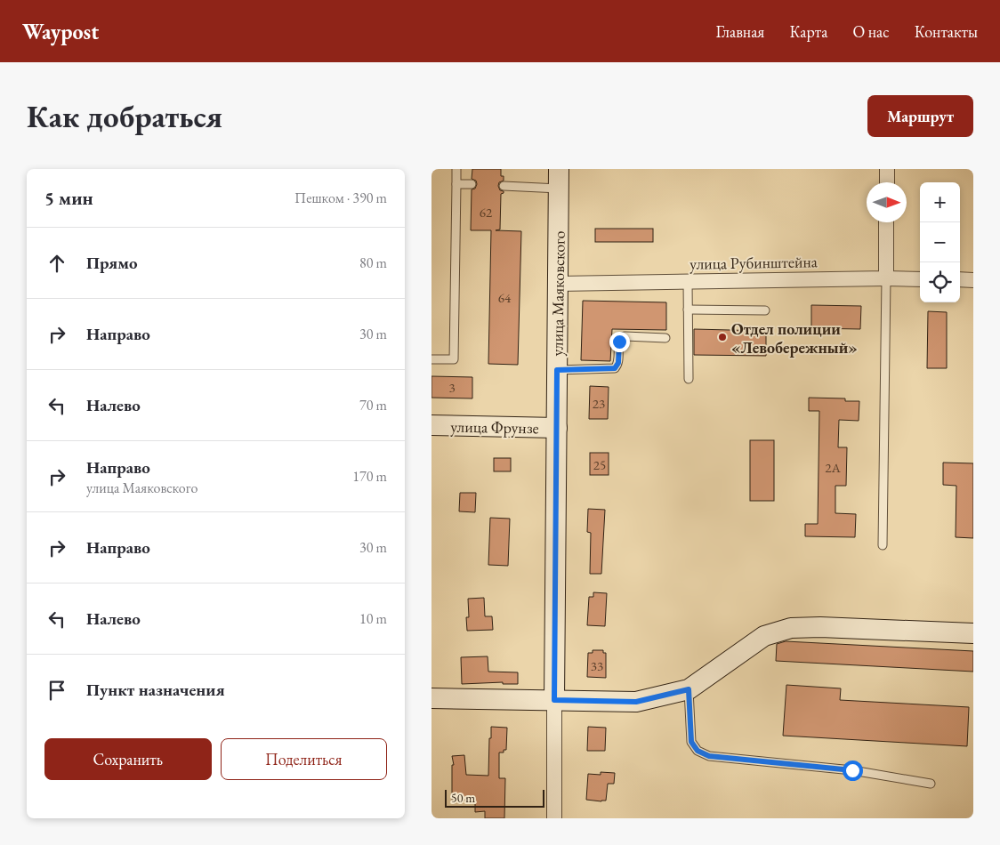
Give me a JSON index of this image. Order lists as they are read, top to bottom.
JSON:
{
  "streets": {
    "street": ["улица Рубинштейна", "улица Маяковского", "улица Фрунзе"]
  },
  "crossings": [
    ["улица Рубинштейна", "улица Маяковского"],
    ["улица Маяковского", "улица Фрунзе"]
  ],
  "places": ["Отдел полиции «Левобережный»"],
  "house_numbers": [
    "62",
    "64",
    "3",
    "23",
    "25",
    "2А",
    "33"
  ],
  "scale_bar": "50 m",
  "north": "right",
  "page": {
    "header": "Waypost",
    "nav": [
      "Главная",
      "Карта",
      "О нас",
      "Контакты"
    ],
    "buttons": [
      "Маршрут",
      ["Сохранить", "Поделиться"]
    ],
    "title": "Как добраться",
    "heading": ["5 мин", "Пешком · 390 m"],
    "map_buttons": ["+", "−"],
    "list": [
      ["Прямо", "80 m"],
      ["Направо", "30 m"],
      ["Налево", "70 m"],
      ["Направо", "улица Маяковского", "170 m"],
      ["Направо", "30 m"],
      ["Налево", "10 m"],
      "Пункт назначения"
    ],
    "scale": "50 m"
  }
}
